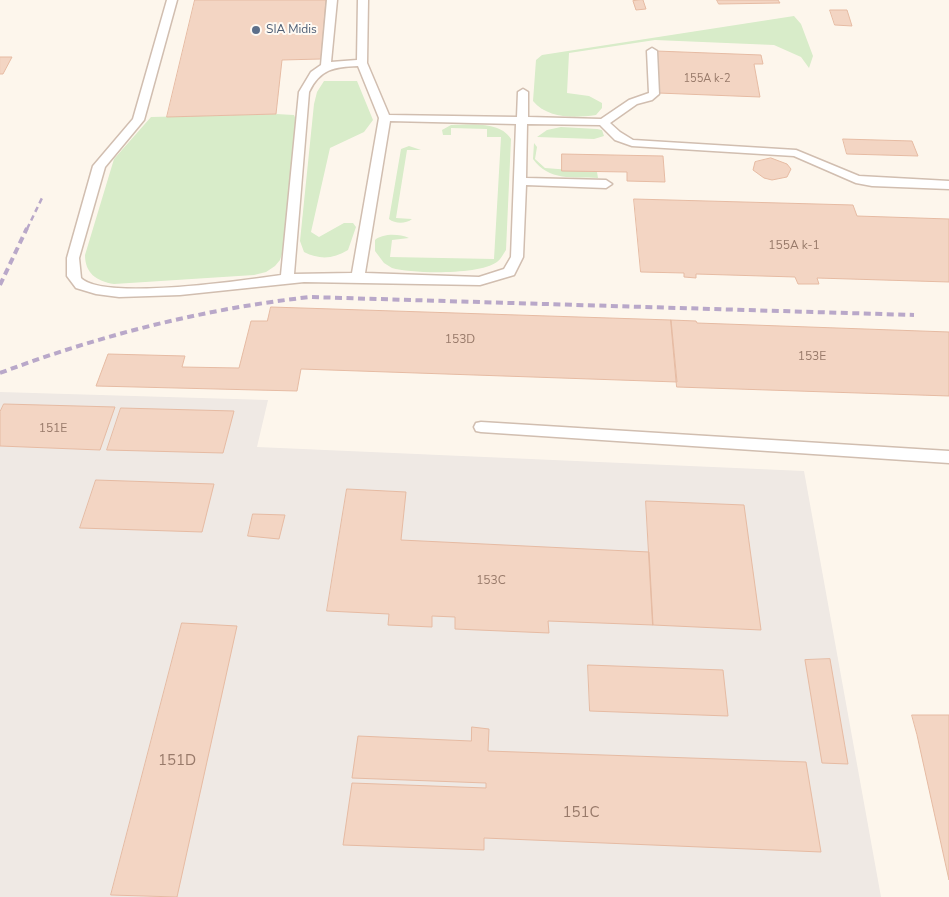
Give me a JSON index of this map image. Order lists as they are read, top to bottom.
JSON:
{
  "places": ["SIA Midis"],
  "house_numbers": [
    "155A k-2",
    "155A k-1",
    "153D",
    "153E",
    "151E",
    "153C",
    "151D",
    "151C"
  ]
}
